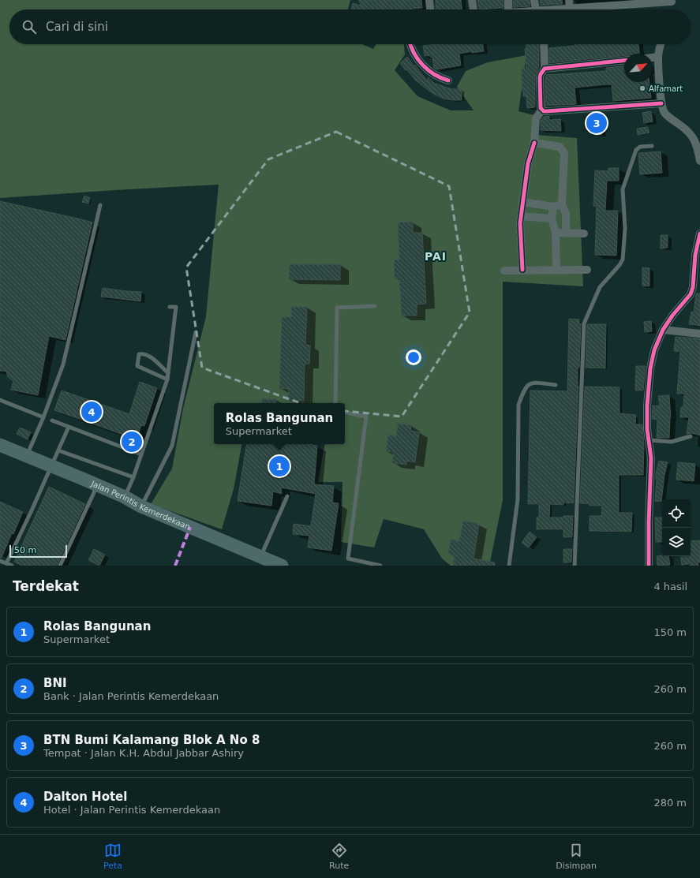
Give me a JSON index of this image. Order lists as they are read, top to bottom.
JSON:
{
  "streets": {
    "highway": ["Jalan Perintis Kemerdekaan"]
  },
  "districts": ["PAI"],
  "places": ["Alfamart"],
  "scale_bar": "50 m",
  "north": "top right",
  "page": {
    "search": "Cari di sini",
    "pins": [
      "3",
      "4",
      "2",
      "1"
    ],
    "popup": ["Rolas Bangunan", "Supermarket"],
    "scale": "50 m",
    "heading": ["Terdekat", "4 hasil"],
    "list": [
      {
        "mark": "1",
        "name": "Rolas Bangunan",
        "note": "Supermarket",
        "value": "150 m"
      },
      {
        "mark": "2",
        "name": "BNI",
        "note": "Bank · Jalan Perintis Kemerdekaan",
        "value": "260 m"
      },
      {
        "mark": "3",
        "name": "BTN Bumi Kalamang Blok A No 8",
        "note": "Tempat · Jalan K.H. Abdul Jabbar Ashiry",
        "value": "260 m"
      },
      {
        "mark": "4",
        "name": "Dalton Hotel",
        "note": "Hotel · Jalan Perintis Kemerdekaan",
        "value": "280 m"
      }
    ],
    "nav": ["Peta", "Rute", "Disimpan"]
  }
}
